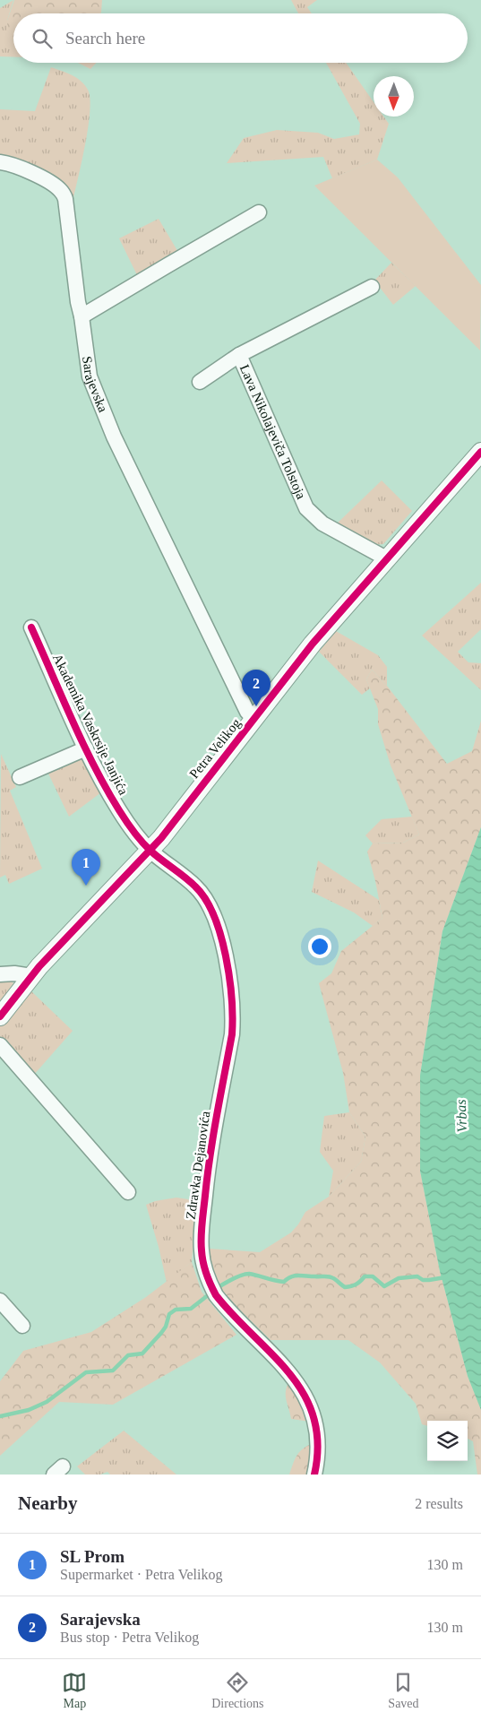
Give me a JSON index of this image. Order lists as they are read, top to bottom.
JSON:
{
  "streets": {
    "street": [
      "Sarajevska",
      "Lava Nikolajeviča Tolstoja",
      "Akademika Vaskrsije Janjića",
      "Petra Velikog",
      "Zdravka Dejanovića"
    ]
  },
  "crossings": [
    ["Sarajevska", "Petra Velikog"],
    ["Lava Nikolajeviča Tolstoja", "Petra Velikog"],
    ["Akademika Vaskrsije Janjića", "Petra Velikog"],
    ["Akademika Vaskrsije Janjića", "Zdravka Dejanovića"],
    ["Petra Velikog", "Zdravka Dejanovića"]
  ],
  "water": ["Vrbas"],
  "north": "bottom",
  "page": {
    "search": "Search here",
    "pins": ["2", "1"],
    "heading": ["Nearby", "2 results"],
    "list": [
      {
        "mark": "1",
        "name": "SL Prom",
        "note": "Supermarket · Petra Velikog",
        "value": "130 m"
      },
      {
        "mark": "2",
        "name": "Sarajevska",
        "note": "Bus stop · Petra Velikog",
        "value": "130 m"
      }
    ],
    "nav": ["Map", "Directions", "Saved"]
  }
}
